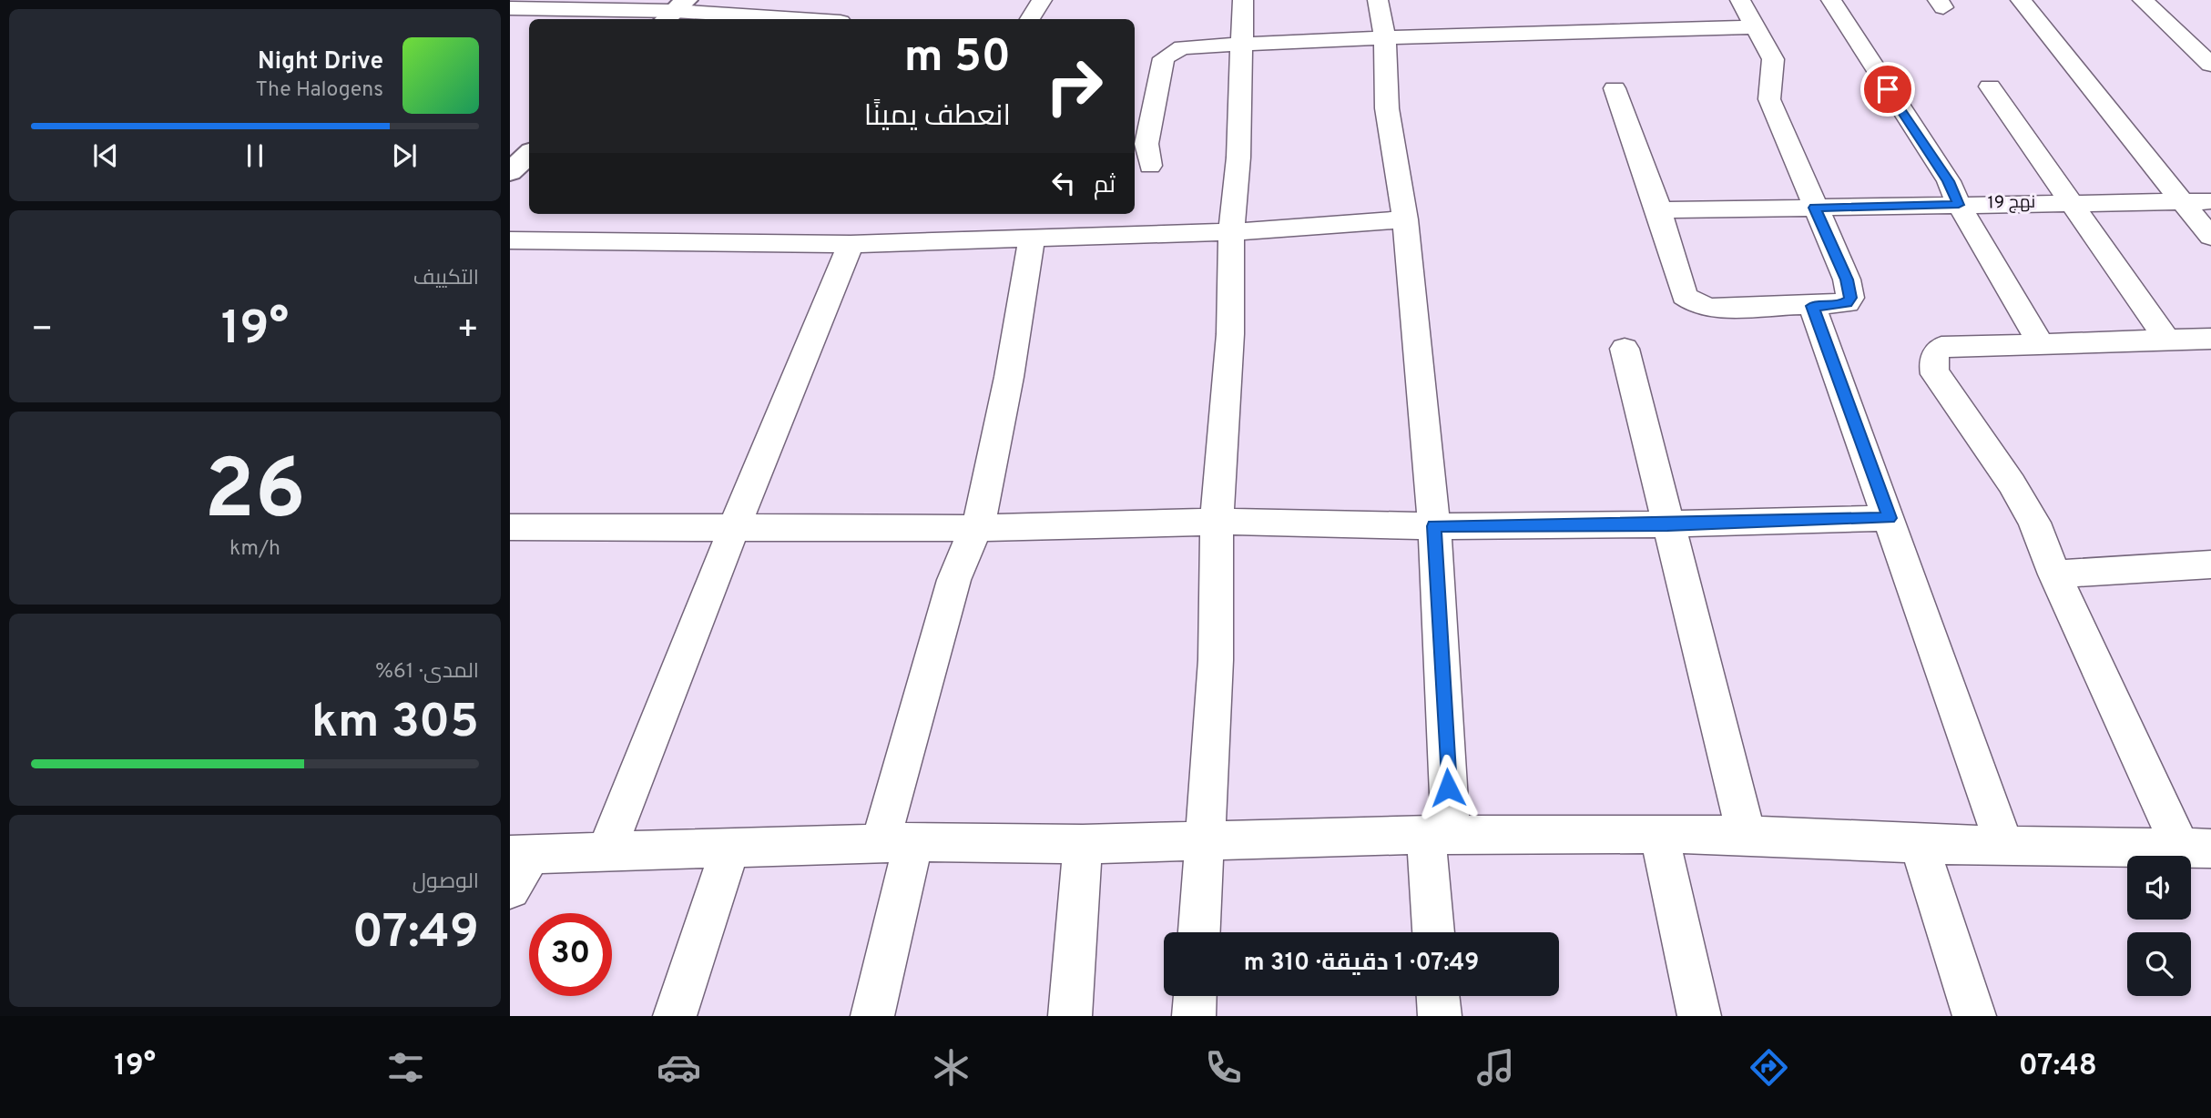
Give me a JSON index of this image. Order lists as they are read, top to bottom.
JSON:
{
  "streets": {
    "street": ["نهج 19"]
  },
  "page": {
    "turn": ["50 m", "انعطف يمينًا"],
    "song": ["Night Drive", "The Halogens"],
    "then": "ثم",
    "tile": [
      "التكييف",
      ["26", "km/h"],
      ["المدى · 61%", "305 km"],
      ["الوصول", "07:49"]
    ],
    "heat": ["−", "19°", "+"],
    "limit": "30",
    "trip": "07:49 · 1 دقيقة · 310 m",
    "tabs": ["07:48", "19°"]
  }
}
